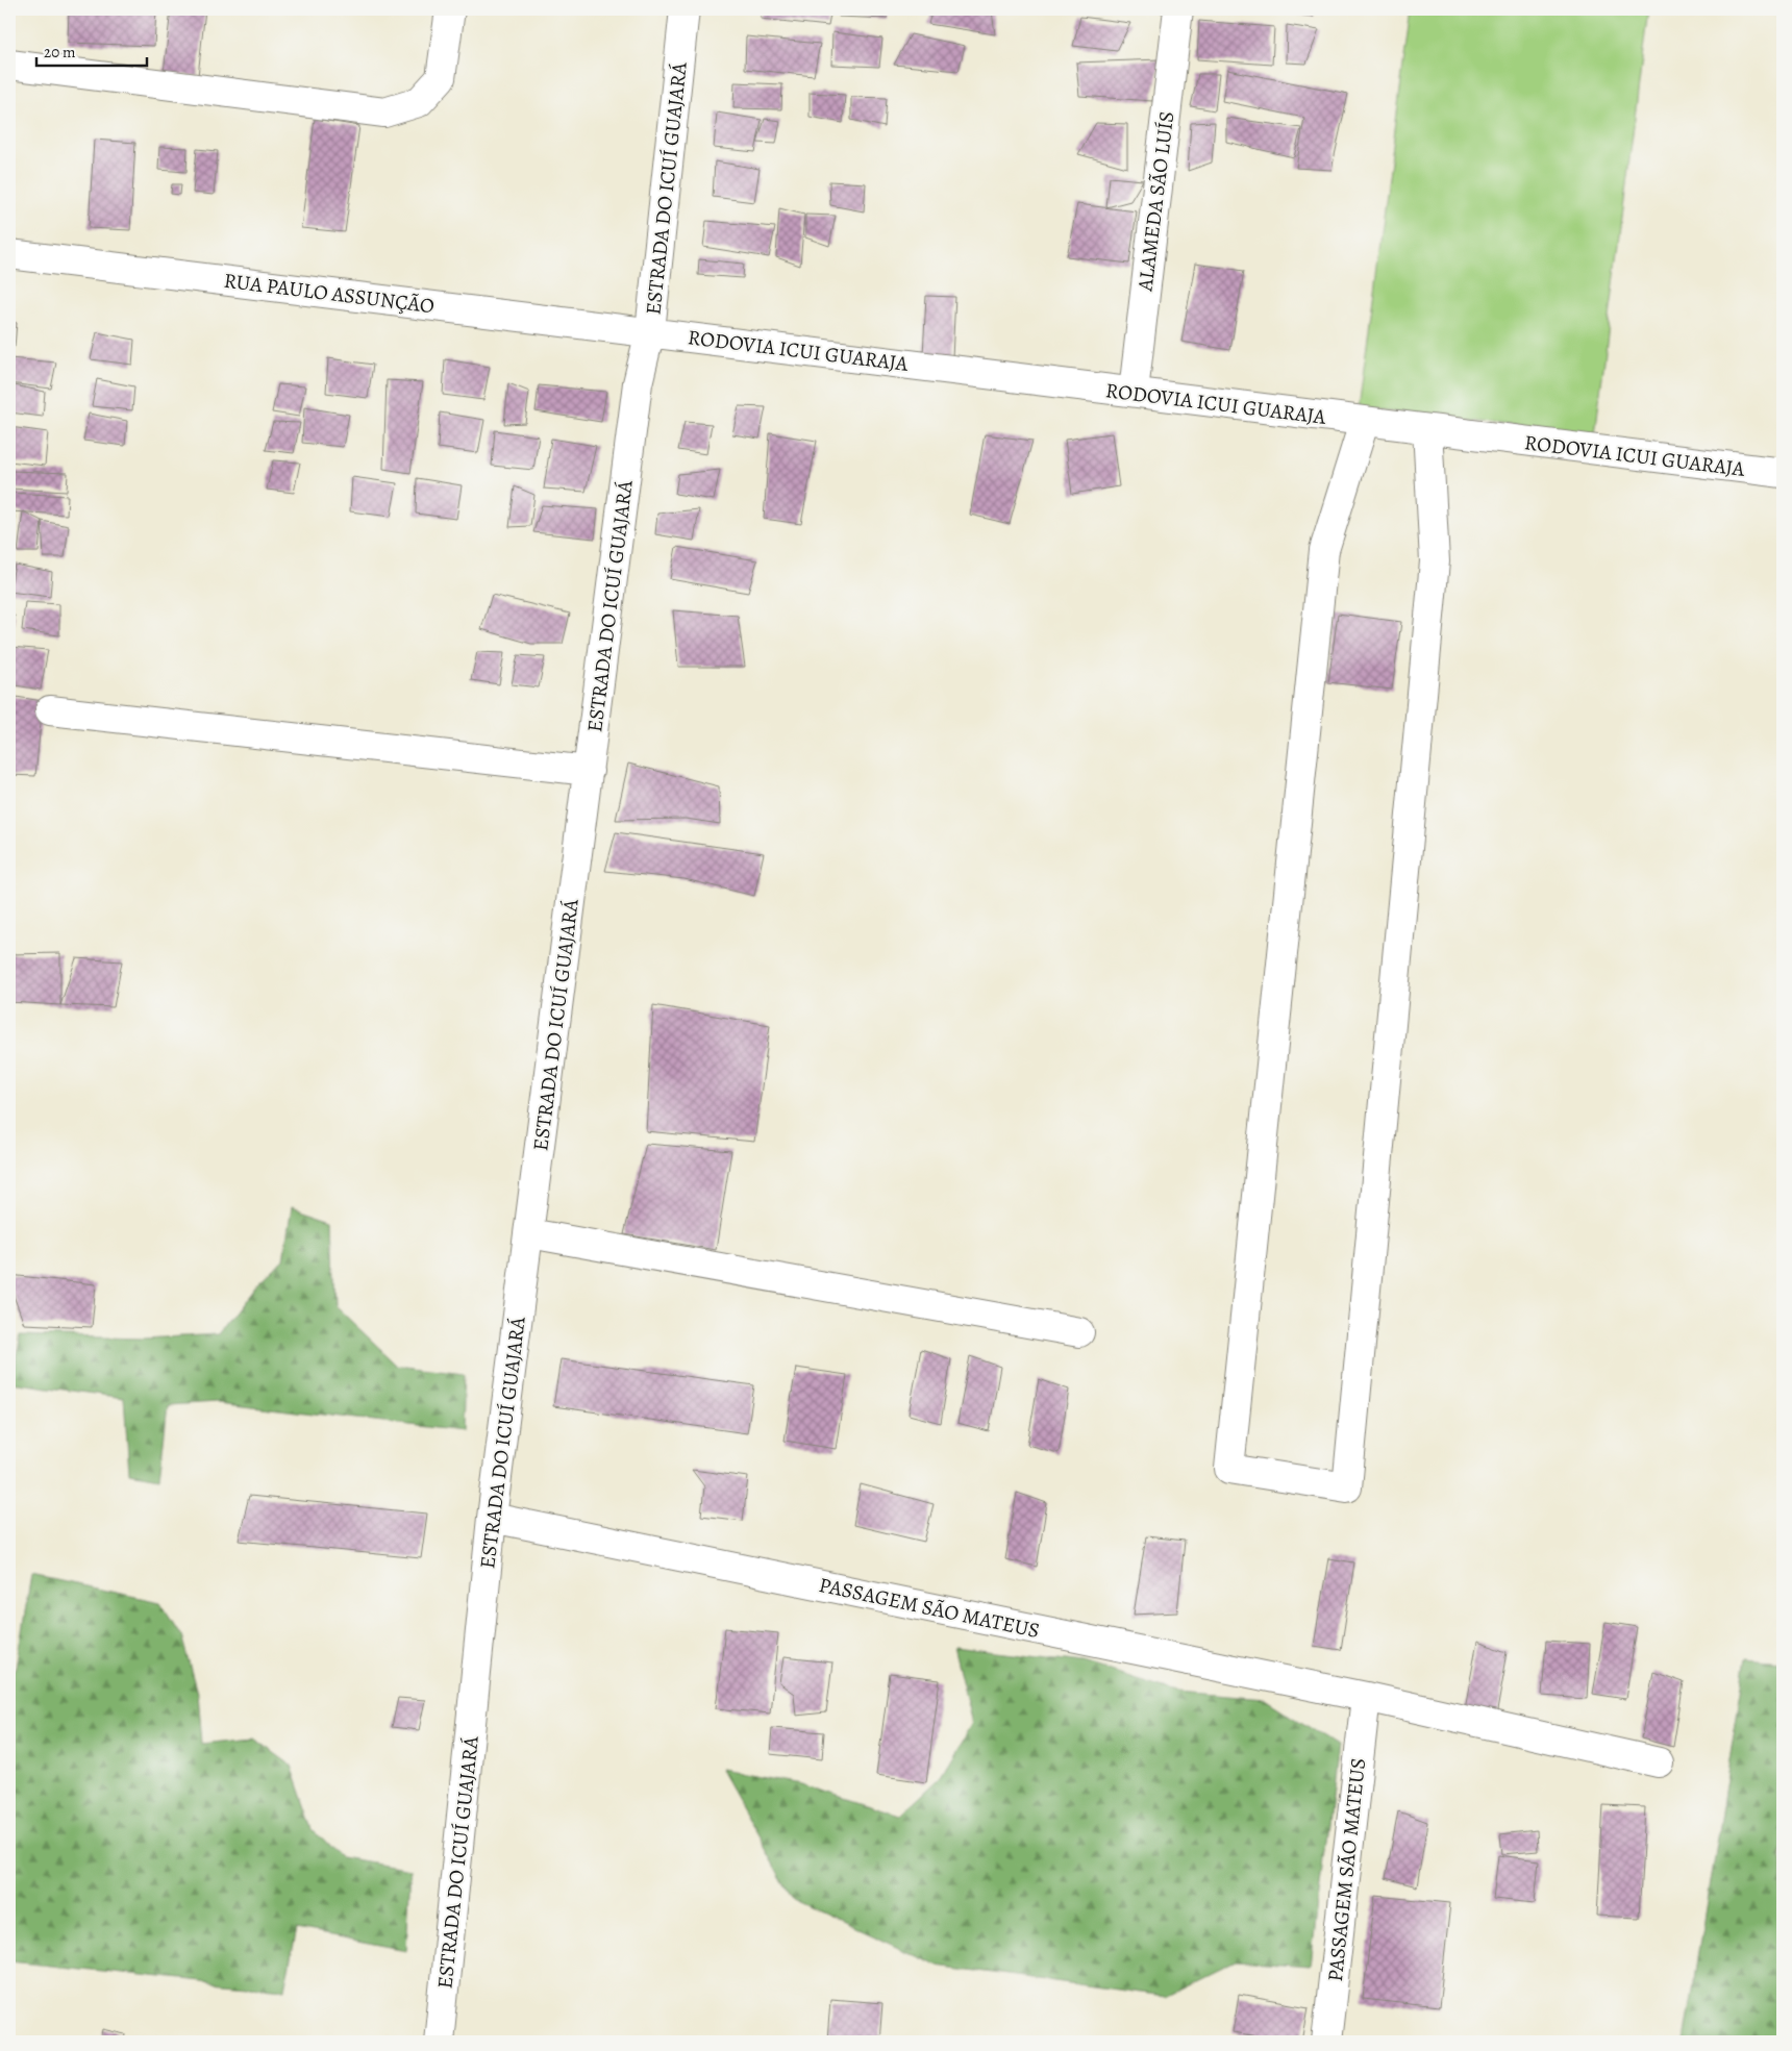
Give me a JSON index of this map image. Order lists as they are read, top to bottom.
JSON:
{
  "streets": {
    "street": [
      "ESTRADA DO ICUÍ GUAJARÁ",
      "ALAMEDA SÃO LUÍS",
      "RUA PAULO ASSUNÇÃO",
      "RODOVIA ICUI GUARAJA",
      "PASSAGEM SÃO MATEUS"
    ]
  },
  "crossings": [
    ["ESTRADA DO ICUÍ GUAJARÁ", "RUA PAULO ASSUNÇÃO"],
    ["ESTRADA DO ICUÍ GUAJARÁ", "RODOVIA ICUI GUARAJA"],
    ["ESTRADA DO ICUÍ GUAJARÁ", "PASSAGEM SÃO MATEUS"],
    ["ALAMEDA SÃO LUÍS", "RODOVIA ICUI GUARAJA"],
    ["RUA PAULO ASSUNÇÃO", "RODOVIA ICUI GUARAJA"]
  ],
  "scale_bar": "20 m"
}
